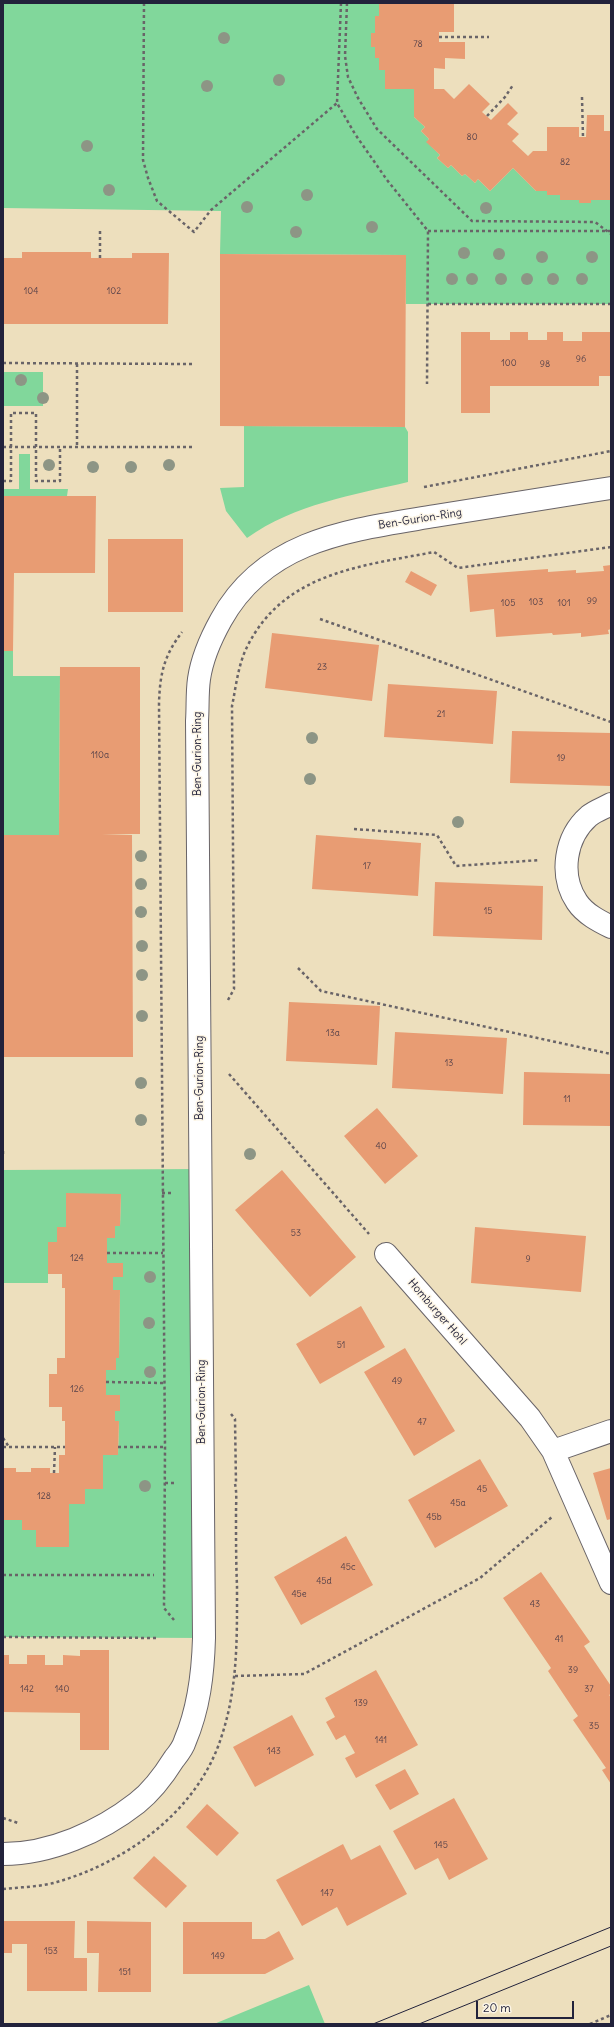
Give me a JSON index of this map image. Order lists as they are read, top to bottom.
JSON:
{
  "streets": {
    "street": ["Ben-Gurion-Ring", "Homburger Hohl"]
  },
  "house_numbers": [
    "78",
    "80",
    "82",
    "104",
    "102",
    "96",
    "100",
    "98",
    "99",
    "103",
    "105",
    "101",
    "23",
    "21",
    "110a",
    "19",
    "17",
    "15",
    "13a",
    "13",
    "11",
    "40",
    "53",
    "124",
    "9",
    "51",
    "49",
    "126",
    "47",
    "45",
    "128",
    "45a",
    "45b",
    "45c",
    "45d",
    "45e",
    "43",
    "41",
    "39",
    "142",
    "140",
    "37",
    "139",
    "35",
    "141",
    "143",
    "145",
    "147",
    "153",
    "149",
    "151"
  ],
  "scale_bar": "20 m"
}
